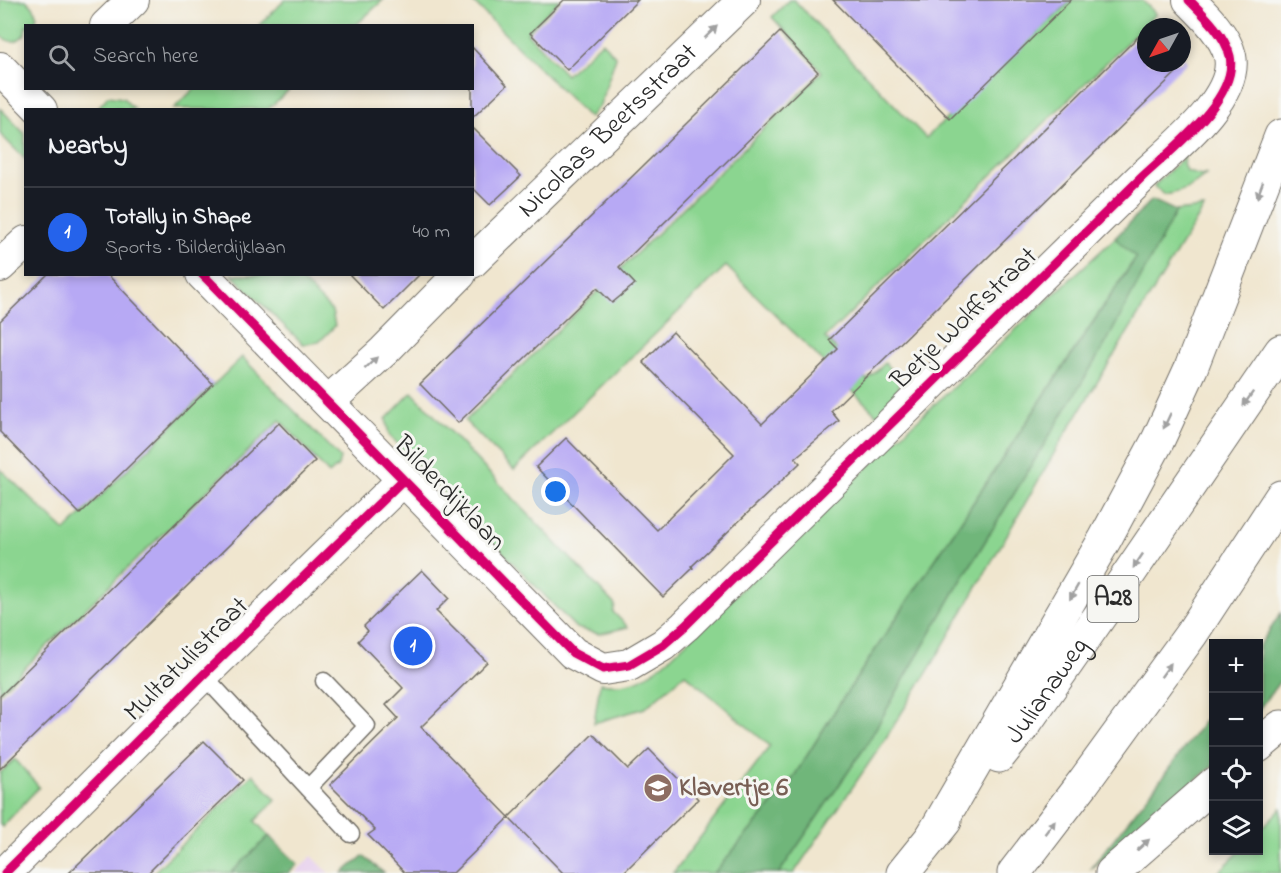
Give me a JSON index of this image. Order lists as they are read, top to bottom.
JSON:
{
  "streets": {
    "highway": ["A28", "Julianaweg"],
    "street": [
      "Nicolaas Beetsstraat",
      "Betje Wolffstraat",
      "Bilderdijklaan",
      "Multatulistraat"
    ]
  },
  "crossings": [
    ["Betje Wolffstraat", "Bilderdijklaan"],
    ["Bilderdijklaan", "Multatulistraat"],
    ["A28", "Julianaweg"]
  ],
  "one_way": ["Nicolaas Beetsstraat"],
  "places": {
    "school or university": ["Klavertje 6"]
  },
  "north": "bottom left",
  "page": {
    "search": "Search here",
    "heading": "Nearby",
    "list": [
      {
        "mark": "1",
        "name": "Totally in Shape",
        "note": "Sports · Bilderdijklaan",
        "value": "40 m"
      }
    ],
    "pins": "1",
    "map_buttons": ["+", "−"]
  }
}
